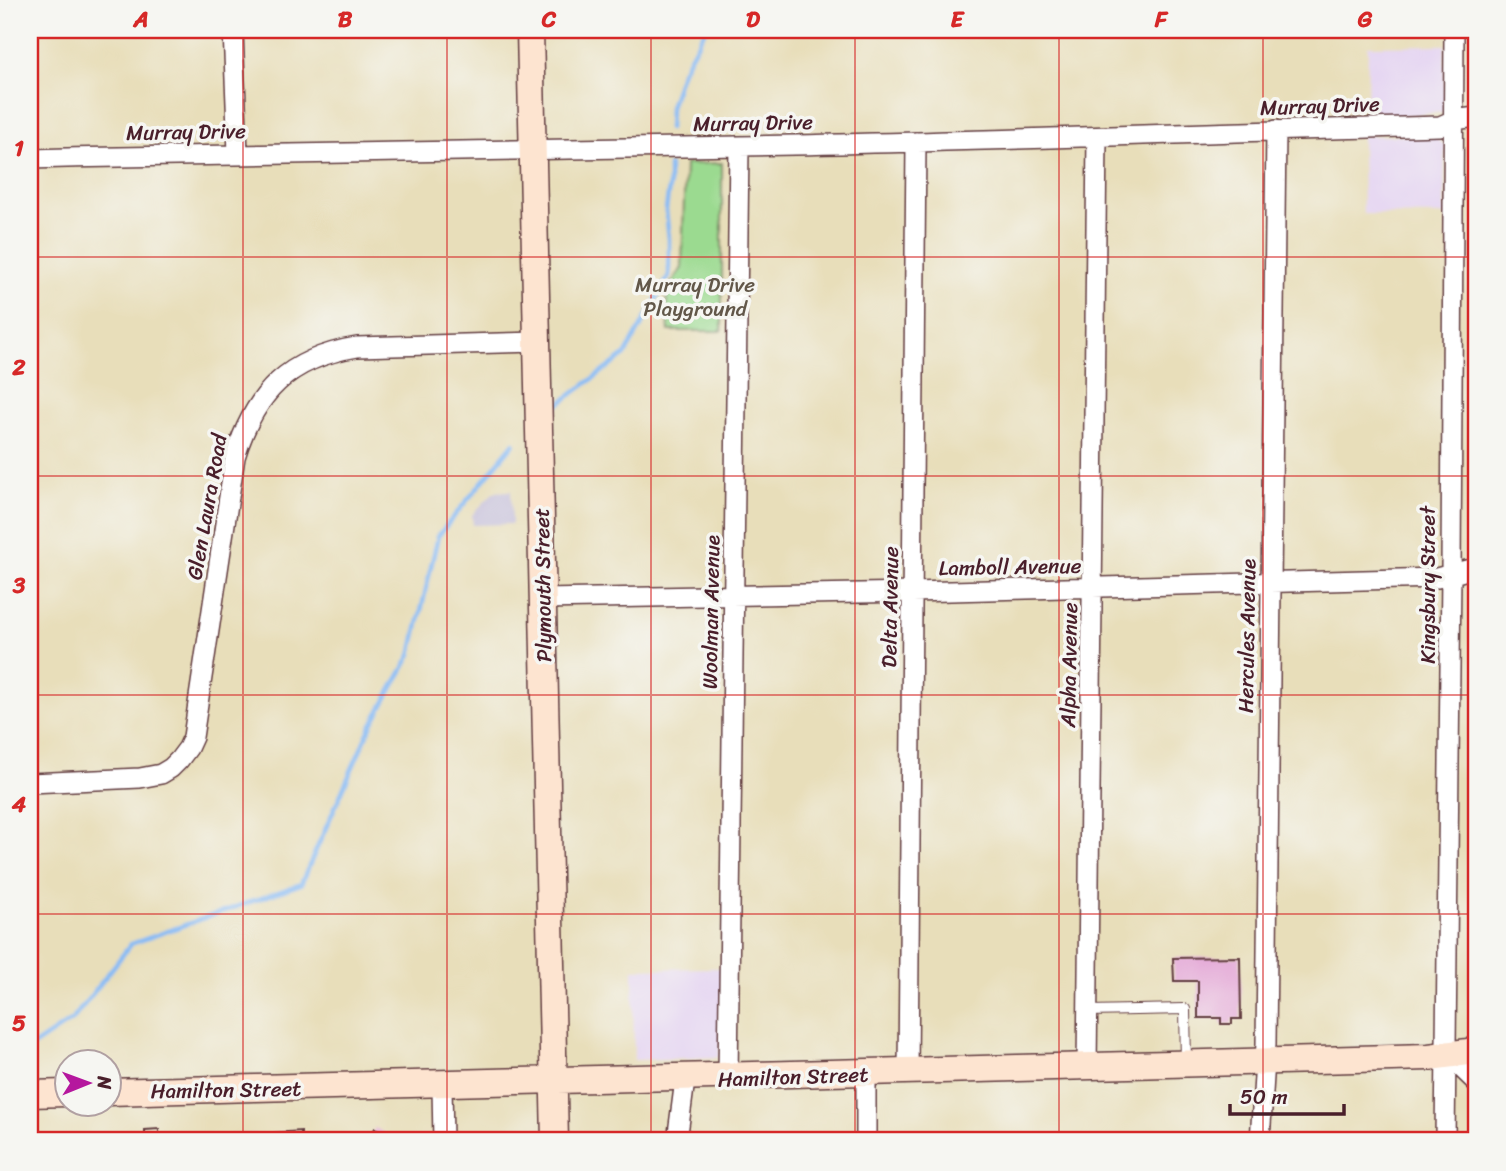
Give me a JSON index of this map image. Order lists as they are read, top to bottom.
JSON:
{
  "streets": {
    "street": [
      "Murray Drive",
      "Glen Laura Road",
      "Lamboll Avenue",
      "Plymouth Street",
      "Kingsbury Street",
      "Delta Avenue",
      "Woolman Avenue",
      "Hercules Avenue",
      "Alpha Avenue",
      "Hamilton Street"
    ]
  },
  "crossings": [
    ["Murray Drive", "Plymouth Street"],
    ["Murray Drive", "Kingsbury Street"],
    ["Murray Drive", "Delta Avenue"],
    ["Murray Drive", "Woolman Avenue"],
    ["Murray Drive", "Hercules Avenue"],
    ["Murray Drive", "Alpha Avenue"],
    ["Glen Laura Road", "Plymouth Street"],
    ["Lamboll Avenue", "Plymouth Street"],
    ["Lamboll Avenue", "Kingsbury Street"],
    ["Lamboll Avenue", "Delta Avenue"],
    ["Lamboll Avenue", "Woolman Avenue"],
    ["Lamboll Avenue", "Hercules Avenue"],
    ["Lamboll Avenue", "Alpha Avenue"],
    ["Plymouth Street", "Hamilton Street"],
    ["Kingsbury Street", "Hamilton Street"],
    ["Delta Avenue", "Hamilton Street"],
    ["Woolman Avenue", "Hamilton Street"],
    ["Hercules Avenue", "Hamilton Street"],
    ["Alpha Avenue", "Hamilton Street"]
  ],
  "parks": ["Murray Drive Playground"],
  "scale_bar": "50 m",
  "north": "right",
  "grid": {
    "columns": [
      "A",
      "B",
      "C",
      "D",
      "E",
      "F",
      "G"
    ],
    "rows": [
      "1",
      "2",
      "3",
      "4",
      "5"
    ]
  }
}
